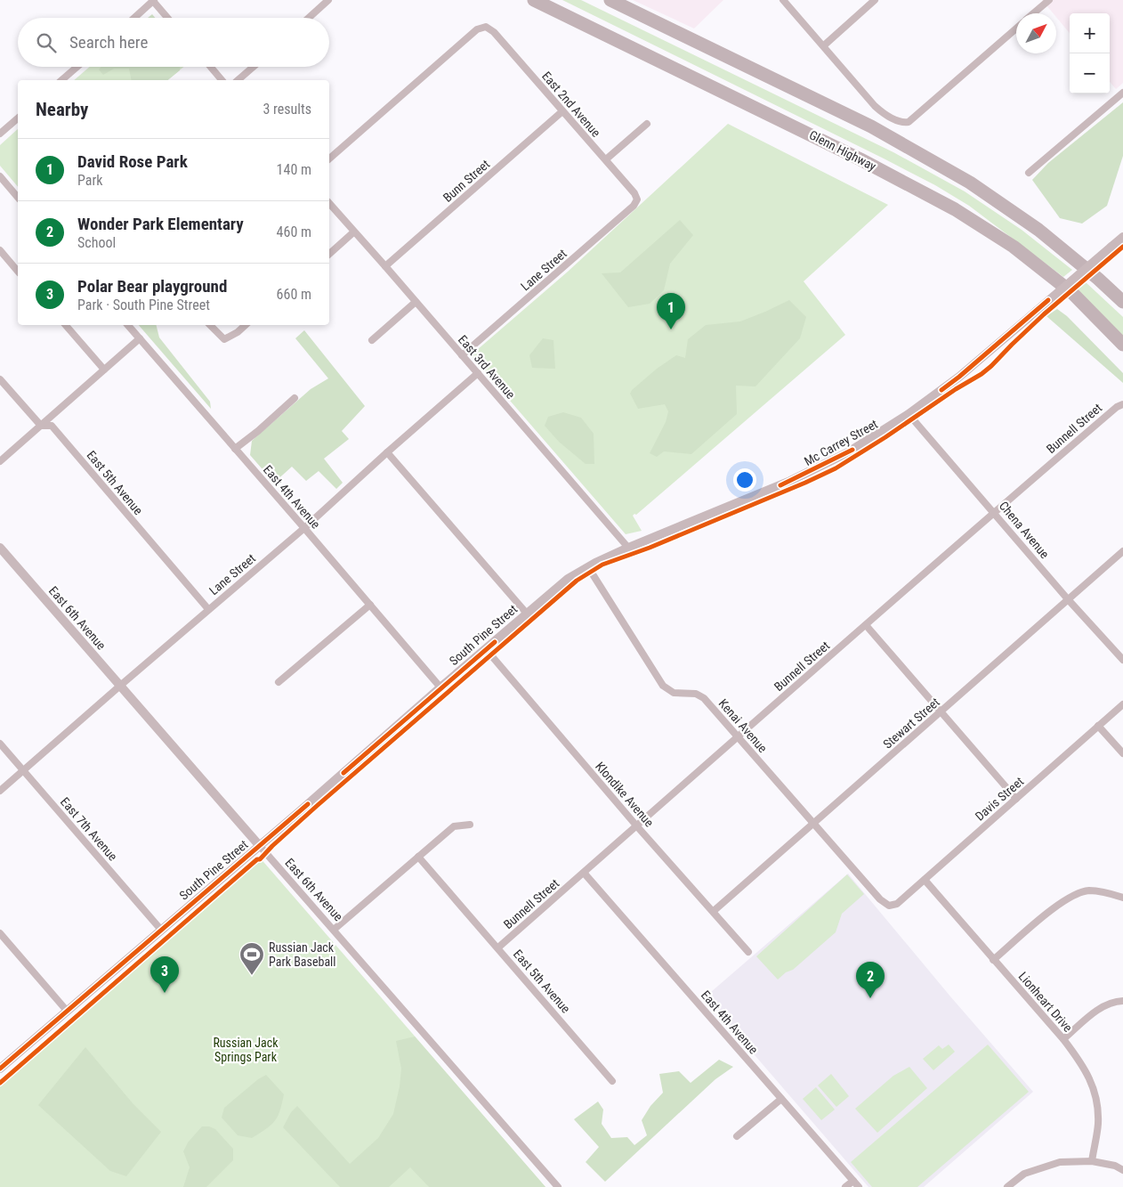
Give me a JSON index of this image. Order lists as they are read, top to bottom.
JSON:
{
  "streets": {
    "highway": ["Glenn Highway"],
    "street": [
      "East 2nd Avenue",
      "Bunn Street",
      "Lane Street",
      "East 3rd Avenue",
      "Bunnell Street",
      "Mc Carrey Street",
      "East 5th Avenue",
      "East 4th Avenue",
      "Chena Avenue",
      "East 6th Avenue",
      "South Pine Street",
      "Stewart Street",
      "Kenai Avenue",
      "Klondike Avenue",
      "Davis Street",
      "East 7th Avenue",
      "Lionheart Drive"
    ]
  },
  "crossings": [
    ["East 2nd Avenue", "Bunn Street"],
    ["East 2nd Avenue", "Lane Street"],
    ["Bunn Street", "East 3rd Avenue"],
    ["Lane Street", "East 3rd Avenue"],
    ["Lane Street", "East 5th Avenue"],
    ["Lane Street", "East 4th Avenue"],
    ["Lane Street", "East 6th Avenue"],
    ["Lane Street", "East 7th Avenue"],
    ["East 3rd Avenue", "Mc Carrey Street"],
    ["East 3rd Avenue", "South Pine Street"],
    ["Bunnell Street", "East 5th Avenue"],
    ["Bunnell Street", "East 4th Avenue"],
    ["Bunnell Street", "Chena Avenue"],
    ["Bunnell Street", "Kenai Avenue"],
    ["Bunnell Street", "Klondike Avenue"],
    ["Mc Carrey Street", "Chena Avenue"],
    ["Mc Carrey Street", "South Pine Street"],
    ["East 4th Avenue", "South Pine Street"],
    ["Chena Avenue", "Stewart Street"],
    ["East 6th Avenue", "South Pine Street"],
    ["South Pine Street", "Kenai Avenue"],
    ["South Pine Street", "Klondike Avenue"],
    ["South Pine Street", "East 7th Avenue"],
    ["Stewart Street", "Kenai Avenue"],
    ["Stewart Street", "Klondike Avenue"],
    ["Kenai Avenue", "Davis Street"],
    ["Davis Street", "Lionheart Drive"]
  ],
  "parks": ["Russian Jack Springs Park"],
  "places": {
    "sports": ["Russian Jack Park Baseball"]
  },
  "north": "top right",
  "page": {
    "map_buttons": ["+", "−"],
    "search": "Search here",
    "heading": ["Nearby", "3 results"],
    "list": [
      {
        "mark": "1",
        "name": "David Rose Park",
        "note": "Park",
        "value": "140 m"
      },
      {
        "mark": "2",
        "name": "Wonder Park Elementary",
        "note": "School",
        "value": "460 m"
      },
      {
        "mark": "3",
        "name": "Polar Bear playground",
        "note": "Park · South Pine Street",
        "value": "660 m"
      }
    ],
    "pins": ["1", "3", "2"]
  }
}
